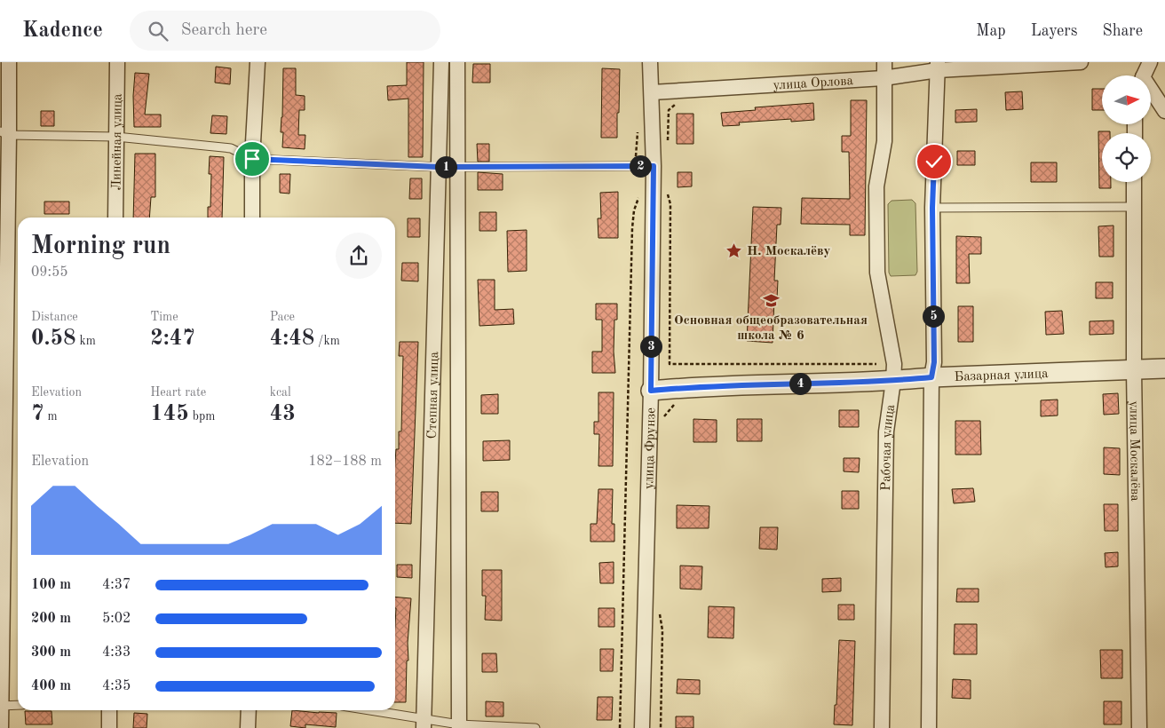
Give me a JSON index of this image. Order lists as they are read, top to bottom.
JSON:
{
  "streets": {
    "street": [
      "улица Орлова",
      "Линейная улица",
      "Базарная улица",
      "Степная улица",
      "Рабочая улица",
      "улица Фрунзе",
      "улица Москалёва"
    ]
  },
  "crossings": [
    ["улица Орлова", "Рабочая улица"],
    ["улица Орлова", "улица Фрунзе"],
    ["Базарная улица", "Рабочая улица"],
    ["Базарная улица", "улица Фрунзе"],
    ["Базарная улица", "улица Москалёва"]
  ],
  "places": {
    "place": ["Н. Москалёву"],
    "school or university": ["Основная общеобразовательная школа № 6"]
  },
  "north": "right",
  "page": {
    "header": "Kadence",
    "search": "Search here",
    "nav": ["Map", "Layers", "Share"],
    "pins": [
      "2",
      "1",
      "5",
      "3",
      "4"
    ],
    "heading": ["Morning run", "09:55"],
    "stats": [
      ["Distance", "0.58 km"],
      ["Time", "2:47"],
      ["Pace", "4:48 /km"],
      ["Elevation", "7 m"],
      ["Heart rate", "145 bpm"],
      ["kcal", "43"]
    ],
    "chart": ["Elevation", "182–188 m"],
    "list": [
      {
        "name": "100 m",
        "note": "4:37"
      },
      {
        "name": "200 m",
        "note": "5:02"
      },
      {
        "name": "300 m",
        "note": "4:33"
      },
      {
        "name": "400 m",
        "note": "4:35"
      }
    ]
  }
}
